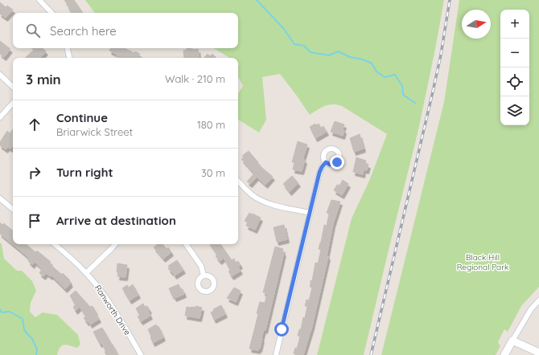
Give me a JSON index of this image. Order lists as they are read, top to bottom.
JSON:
{
  "streets": {
    "street": ["Ranworth Drive"]
  },
  "parks": ["Black Hill Regional Park"],
  "north": "right",
  "page": {
    "map_buttons": ["+", "−"],
    "search": "Search here",
    "heading": ["3 min", "Walk · 210 m"],
    "list": [
      ["Continue", "Briarwick Street", "180 m"],
      ["Turn right", "30 m"],
      "Arrive at destination"
    ]
  }
}
